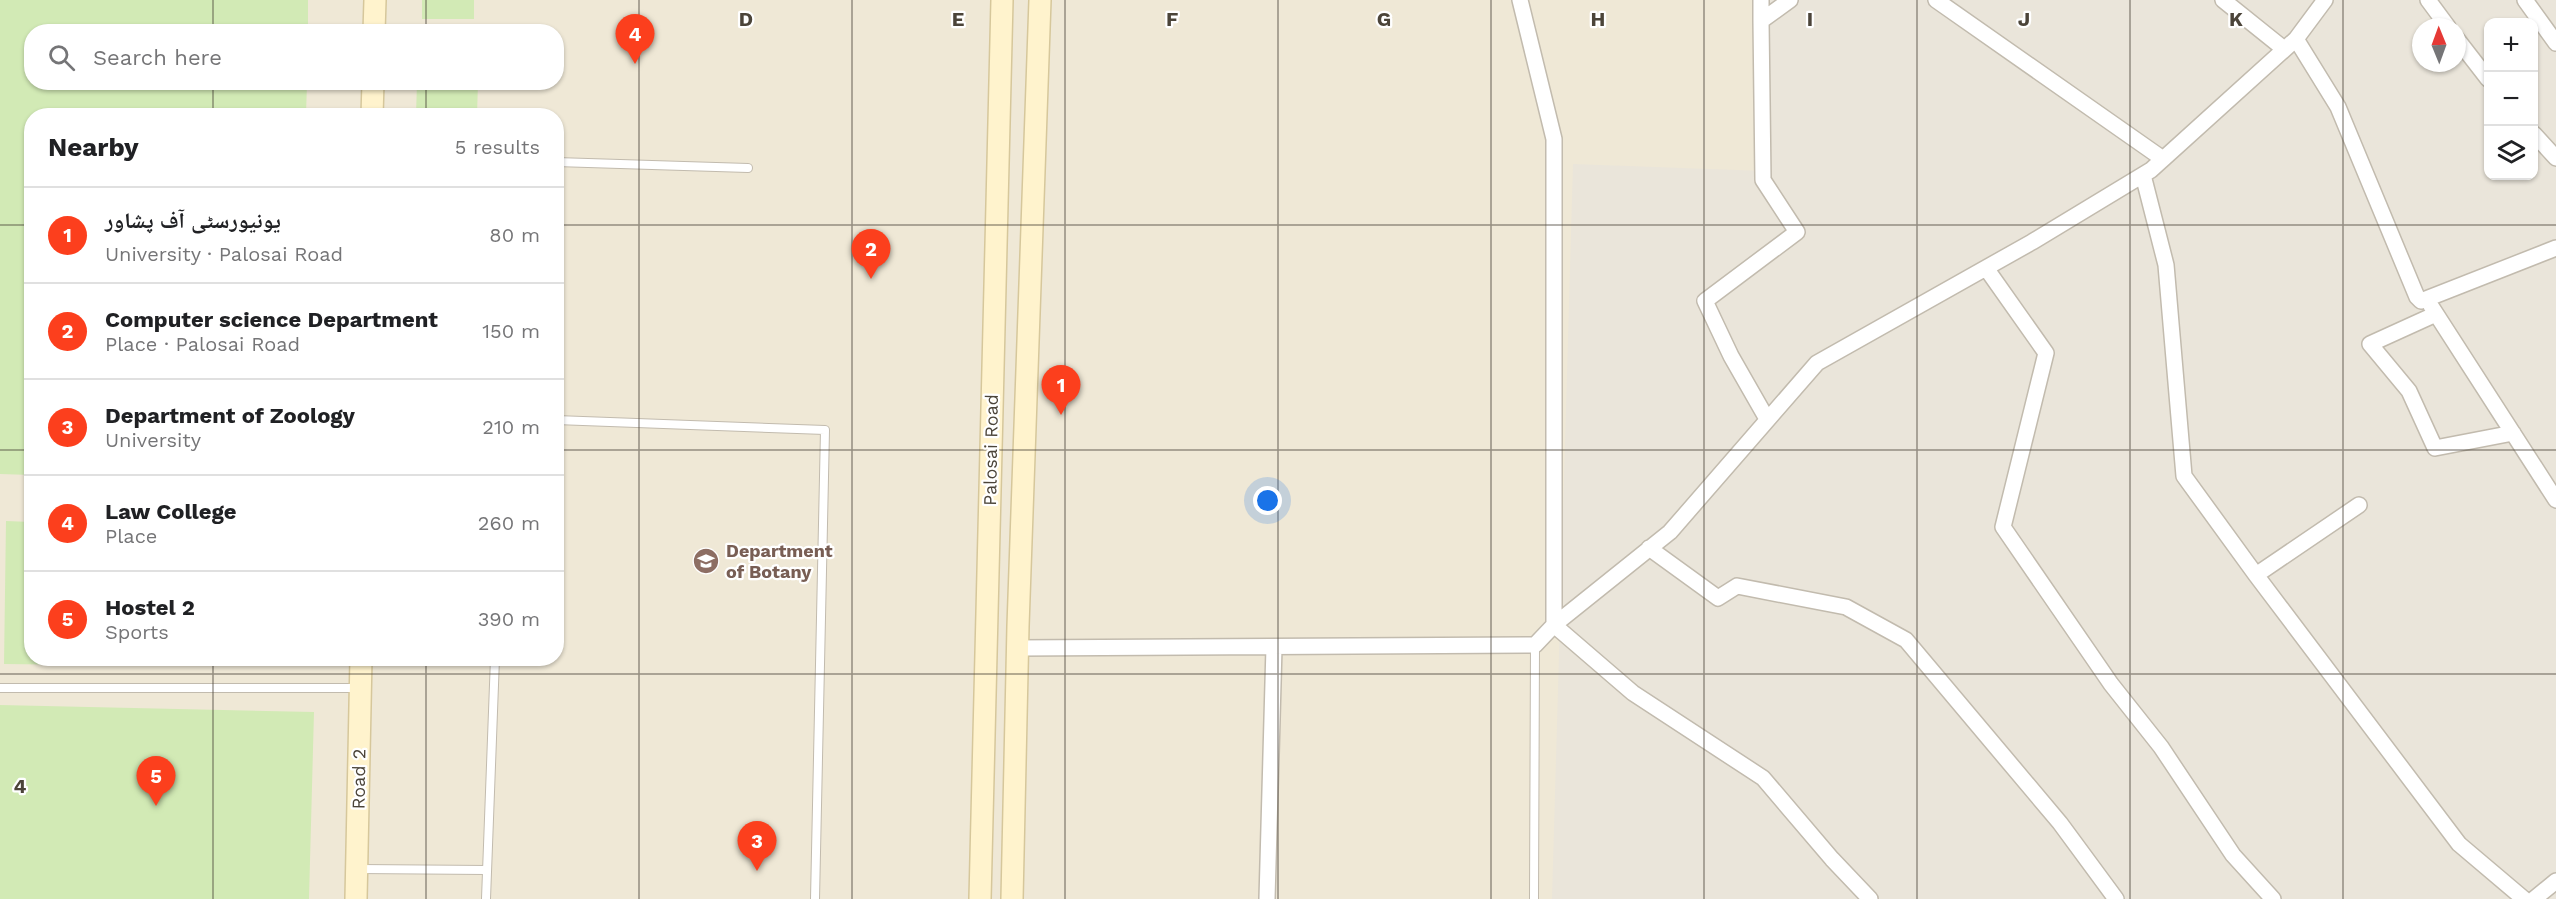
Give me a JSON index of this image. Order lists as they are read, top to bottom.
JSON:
{
  "streets": {
    "street": ["Palosai Road", "Road 2"]
  },
  "places": {
    "school or university": ["Department of Botany"]
  },
  "north": "top",
  "page": {
    "pins": [
      "4",
      "2",
      "1",
      "5",
      "3"
    ],
    "map_buttons": ["+", "−"],
    "search": "Search here",
    "heading": ["Nearby", "5 results"],
    "list": [
      {
        "mark": "1",
        "name": "یونیورسٹی آف پشاور",
        "note": "University · Palosai Road",
        "value": "80 m"
      },
      {
        "mark": "2",
        "name": "Computer science Department",
        "note": "Place · Palosai Road",
        "value": "150 m"
      },
      {
        "mark": "3",
        "name": "Department of Zoology",
        "note": "University",
        "value": "210 m"
      },
      {
        "mark": "4",
        "name": "Law College",
        "note": "Place",
        "value": "260 m"
      },
      {
        "mark": "5",
        "name": "Hostel 2",
        "note": "Sports",
        "value": "390 m"
      }
    ]
  },
  "grid": {
    "columns": [
      "D",
      "E",
      "F",
      "G",
      "H",
      "I",
      "J",
      "K"
    ],
    "rows": ["4"]
  }
}
